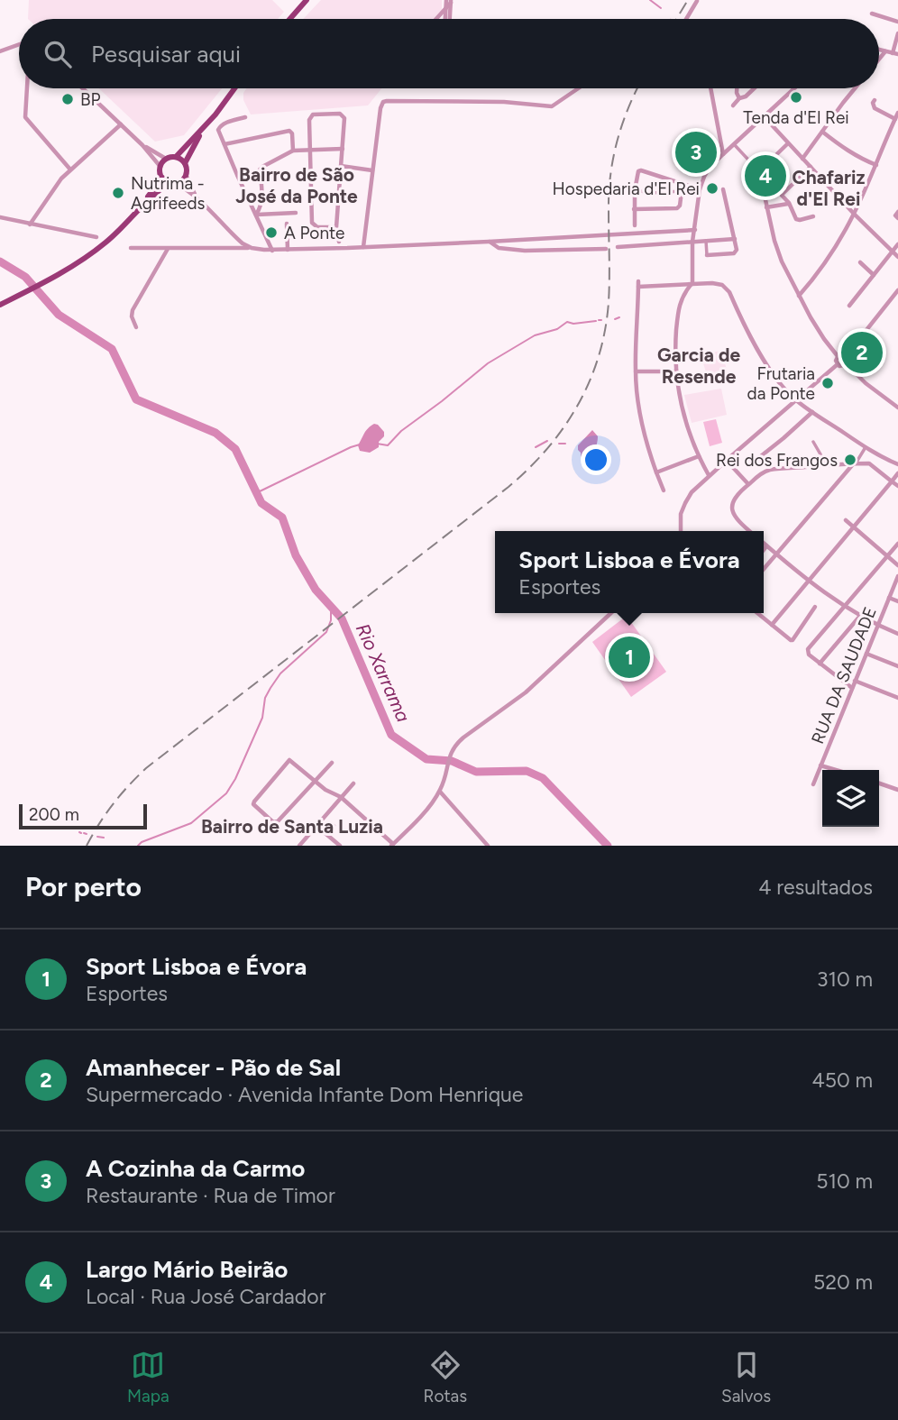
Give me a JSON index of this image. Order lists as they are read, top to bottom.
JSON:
{
  "streets": {
    "street": ["RUA DA SAUDADE"]
  },
  "districts": [
    "Bairro de São José da Ponte",
    "Chafariz d'El Rei",
    "Garcia de Resende",
    "Bairro de Santa Luzia"
  ],
  "water": ["Rio Xarrama"],
  "places": [
    "Tenda d'El Rei",
    "BP",
    "Hospedaria d'El Rei",
    "Nutrima - Agrifeeds",
    "A Ponte",
    "Frutaria da Ponte",
    "Rei dos Frangos"
  ],
  "scale_bar": "200 m",
  "page": {
    "search": "Pesquisar aqui",
    "pins": [
      "3",
      "4",
      "2",
      "1"
    ],
    "popup": ["Sport Lisboa e Évora", "Esportes"],
    "scale": "200 m",
    "heading": ["Por perto", "4 resultados"],
    "list": [
      {
        "mark": "1",
        "name": "Sport Lisboa e Évora",
        "note": "Esportes",
        "value": "310 m"
      },
      {
        "mark": "2",
        "name": "Amanhecer - Pão de Sal",
        "note": "Supermercado · Avenida Infante Dom Henrique",
        "value": "450 m"
      },
      {
        "mark": "3",
        "name": "A Cozinha da Carmo",
        "note": "Restaurante · Rua de Timor",
        "value": "510 m"
      },
      {
        "mark": "4",
        "name": "Largo Mário Beirão",
        "note": "Local · Rua José Cardador",
        "value": "520 m"
      }
    ],
    "nav": ["Mapa", "Rotas", "Salvos"]
  }
}
